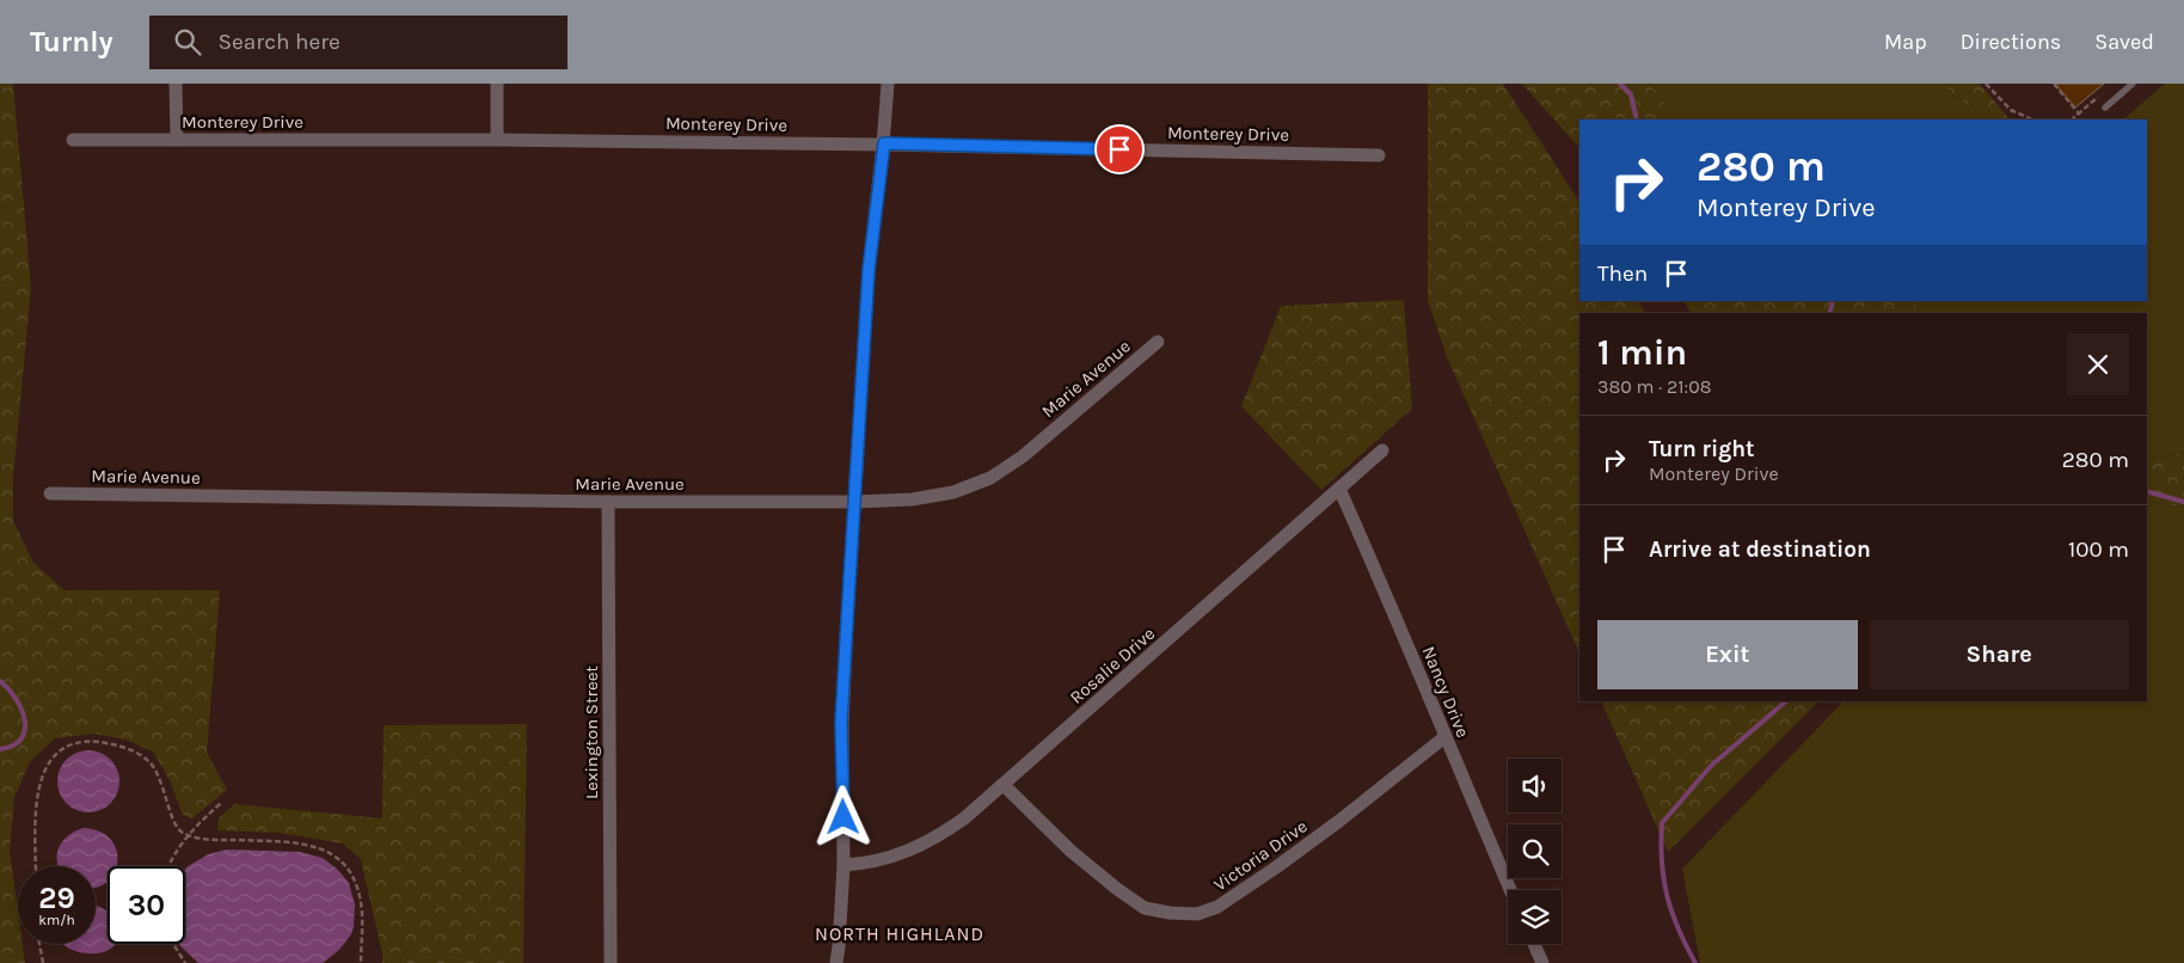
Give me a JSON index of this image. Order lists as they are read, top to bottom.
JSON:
{
  "streets": {
    "street": [
      "Monterey Drive",
      "Marie Avenue",
      "Rosalie Drive",
      "Nancy Drive",
      "Lexington Street",
      "Victoria Drive"
    ]
  },
  "crossings": [
    ["Marie Avenue", "Lexington Street"],
    ["Rosalie Drive", "Nancy Drive"],
    ["Rosalie Drive", "Victoria Drive"],
    ["Nancy Drive", "Victoria Drive"]
  ],
  "districts": ["NORTH HIGHLAND"],
  "page": {
    "header": "Turnly",
    "search": "Search here",
    "nav": ["Map", "Directions", "Saved"],
    "turn": ["280 m", "Monterey Drive"],
    "then": "Then",
    "heading": ["1 min", "380 m · 21:08"],
    "list": [
      {
        "name": "Turn right",
        "note": "Monterey Drive",
        "value": "280 m"
      },
      {
        "name": "Arrive at destination",
        "value": "100 m"
      }
    ],
    "buttons": ["Exit", "Share"],
    "speed": "29 km/h",
    "limit": "30"
  }
}
